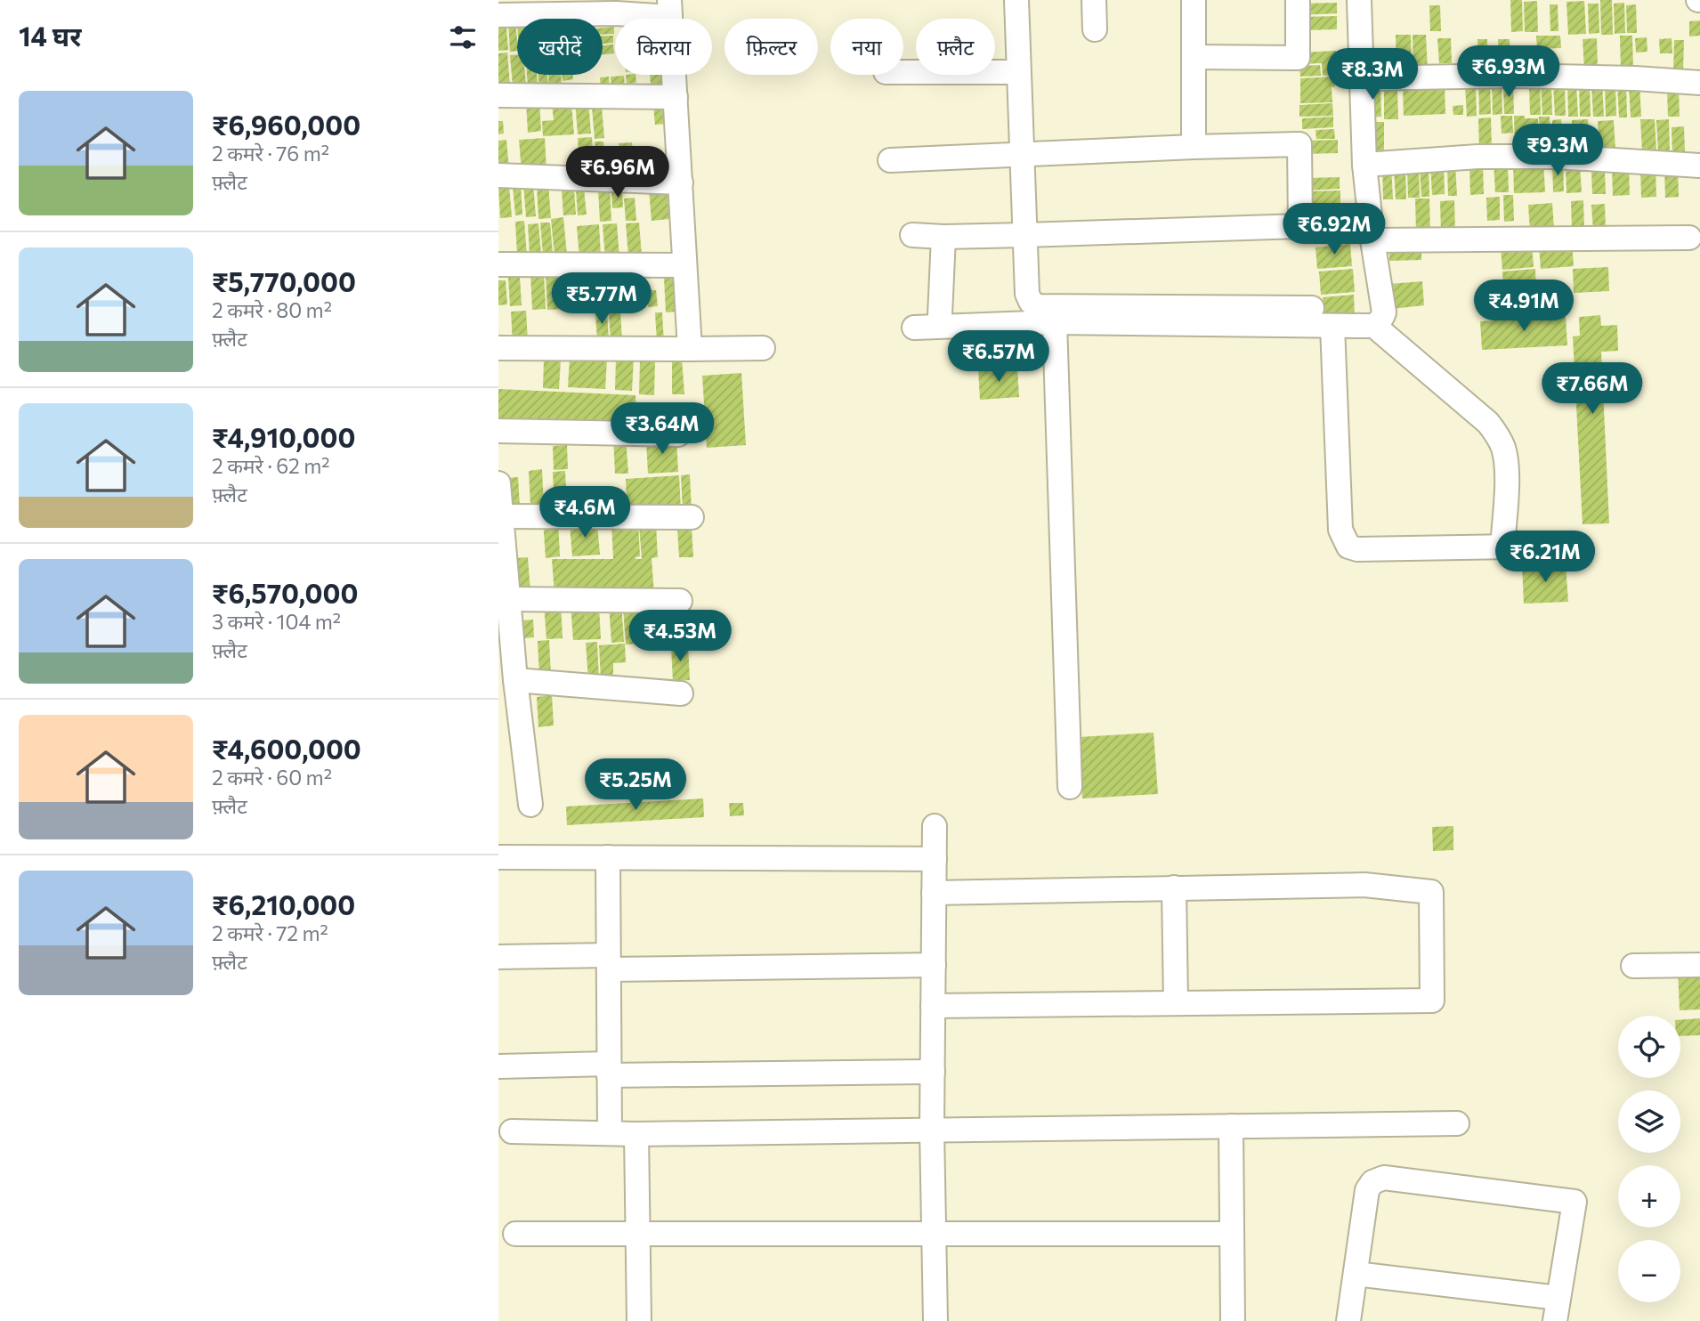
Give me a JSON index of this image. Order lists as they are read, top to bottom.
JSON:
{
  "page": {
    "heading": "14 घर",
    "chip": [
      "खरीदें",
      "किराया",
      "फ़िल्टर",
      "नया",
      "फ़्लैट"
    ],
    "price": [
      "₹6.93M",
      "₹8.3M",
      "₹9.3M",
      "₹6.96M",
      "₹6.92M",
      "₹5.77M",
      "₹4.91M",
      "₹6.57M",
      "₹7.66M",
      "₹3.64M",
      "₹4.6M",
      "₹6.21M",
      "₹4.53M",
      "₹5.25M"
    ],
    "list": [
      {
        "name": "₹6,960,000",
        "note": "2 कमरे · 76 m² · फ़्लैट"
      },
      {
        "name": "₹5,770,000",
        "note": "2 कमरे · 80 m² · फ़्लैट"
      },
      {
        "name": "₹4,910,000",
        "note": "2 कमरे · 62 m² · फ़्लैट"
      },
      {
        "name": "₹6,570,000",
        "note": "3 कमरे · 104 m² · फ़्लैट"
      },
      {
        "name": "₹4,600,000",
        "note": "2 कमरे · 60 m² · फ़्लैट"
      },
      {
        "name": "₹6,210,000",
        "note": "2 कमरे · 72 m² · फ़्लैट"
      }
    ],
    "map_buttons": ["+", "−"]
  }
}
